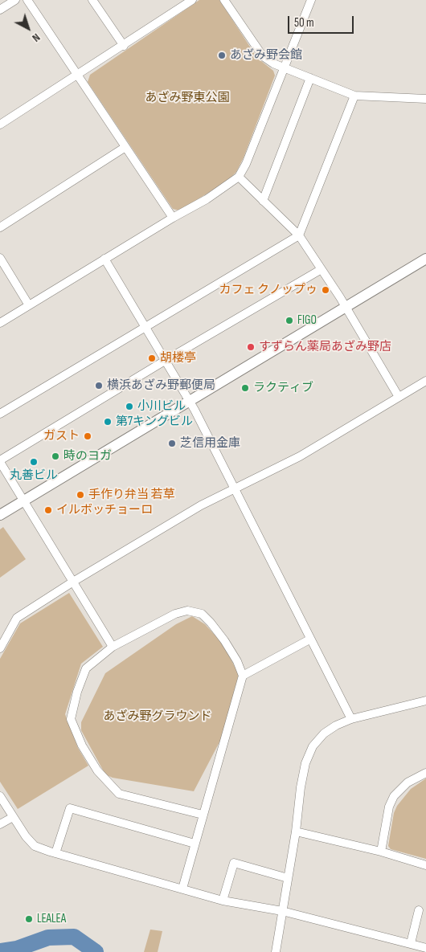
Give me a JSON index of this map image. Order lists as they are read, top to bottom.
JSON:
{
  "parks": ["あざみ野東公園", "あざみ野グラウンド"],
  "places": [
    "あざみ野会館",
    "カフェ クノップゥ",
    "FIGO",
    "すずらん薬局あざみ野店",
    "胡楼亭",
    "横浜あざみ野郵便局",
    "ラクティブ",
    "小川ビル",
    "第7キングビル",
    "ガスト",
    "芝信用金庫",
    "時のヨガ",
    "丸善ビル",
    "手作り弁当 若草",
    "イルボッチョーロ",
    "LEALEA"
  ],
  "scale_bar": "50 m",
  "north": "bottom right"
}
